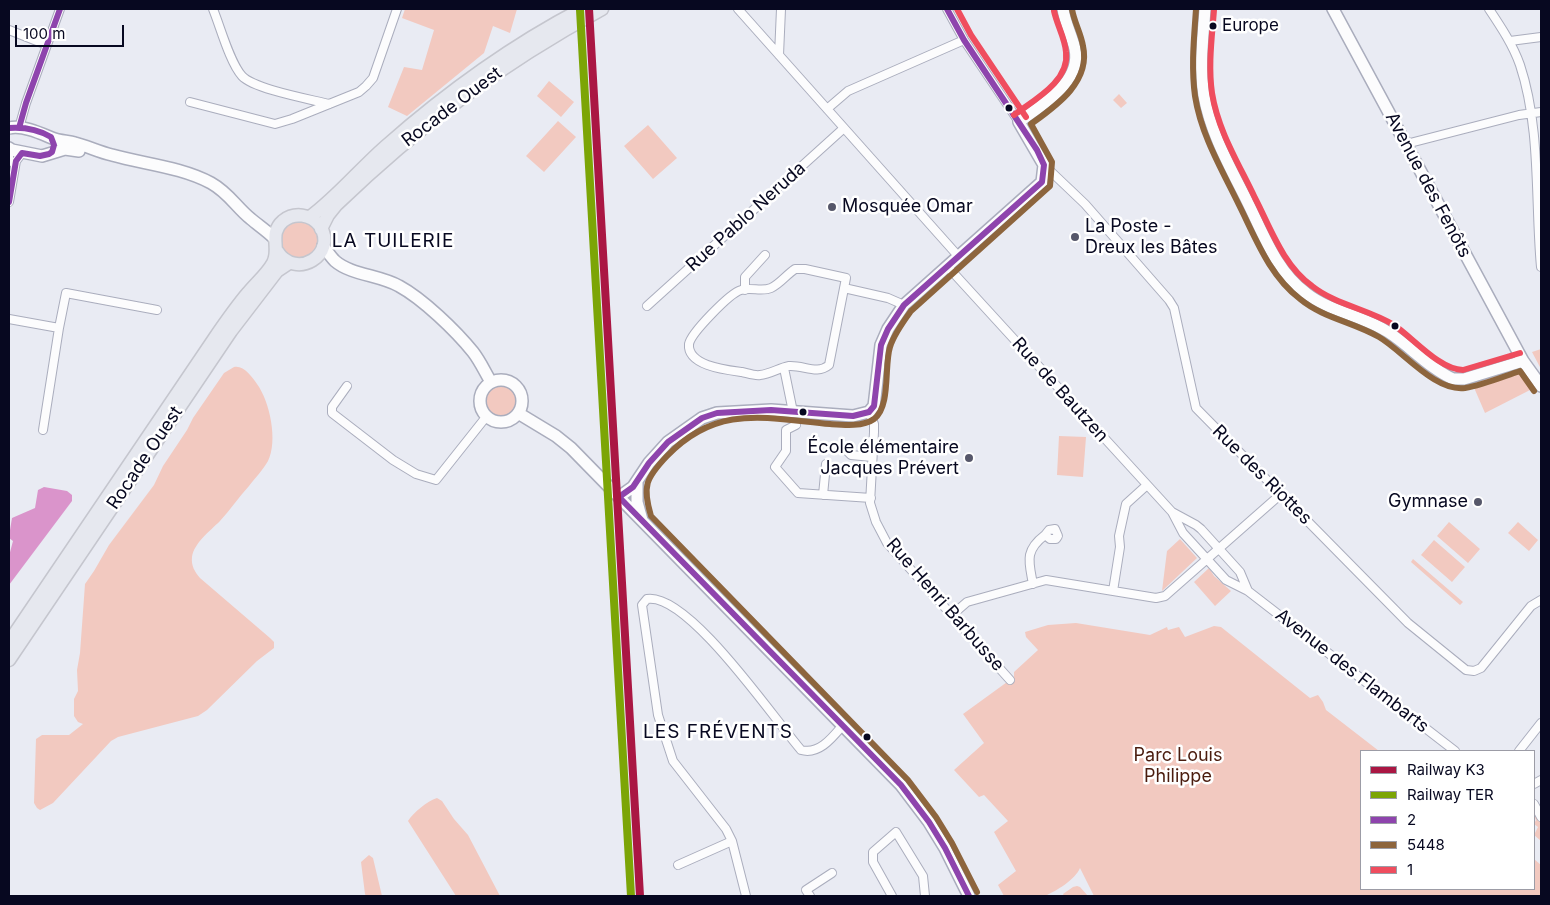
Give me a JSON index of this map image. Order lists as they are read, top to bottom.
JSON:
{
  "streets": {
    "main road": ["Rocade Ouest", "Avenue des Fenôts"],
    "street": [
      "Rue Pablo Neruda",
      "Rue de Bautzen",
      "Rue des Riottes",
      "Rue Henri Barbusse",
      "Avenue des Flambarts"
    ]
  },
  "crossings": [
    ["Rue de Bautzen", "Avenue des Flambarts"]
  ],
  "districts": ["LA TUILERIE", "LES FRÉVENTS"],
  "parks": ["Parc Louis Philippe"],
  "places": [
    "Europe",
    "Mosquée Omar",
    "La Poste - Dreux les Bâtes",
    "École élémentaire Jacques Prévert",
    "Gymnase"
  ],
  "lines": [
    "rail line K3",
    "transit line 2",
    "transit line 5448",
    "transit line 1",
    "rail line TER"
  ],
  "legend": [
    "Railway K3",
    "Railway TER",
    "2",
    "5448",
    "1"
  ],
  "scale_bar": "100 m"
}
